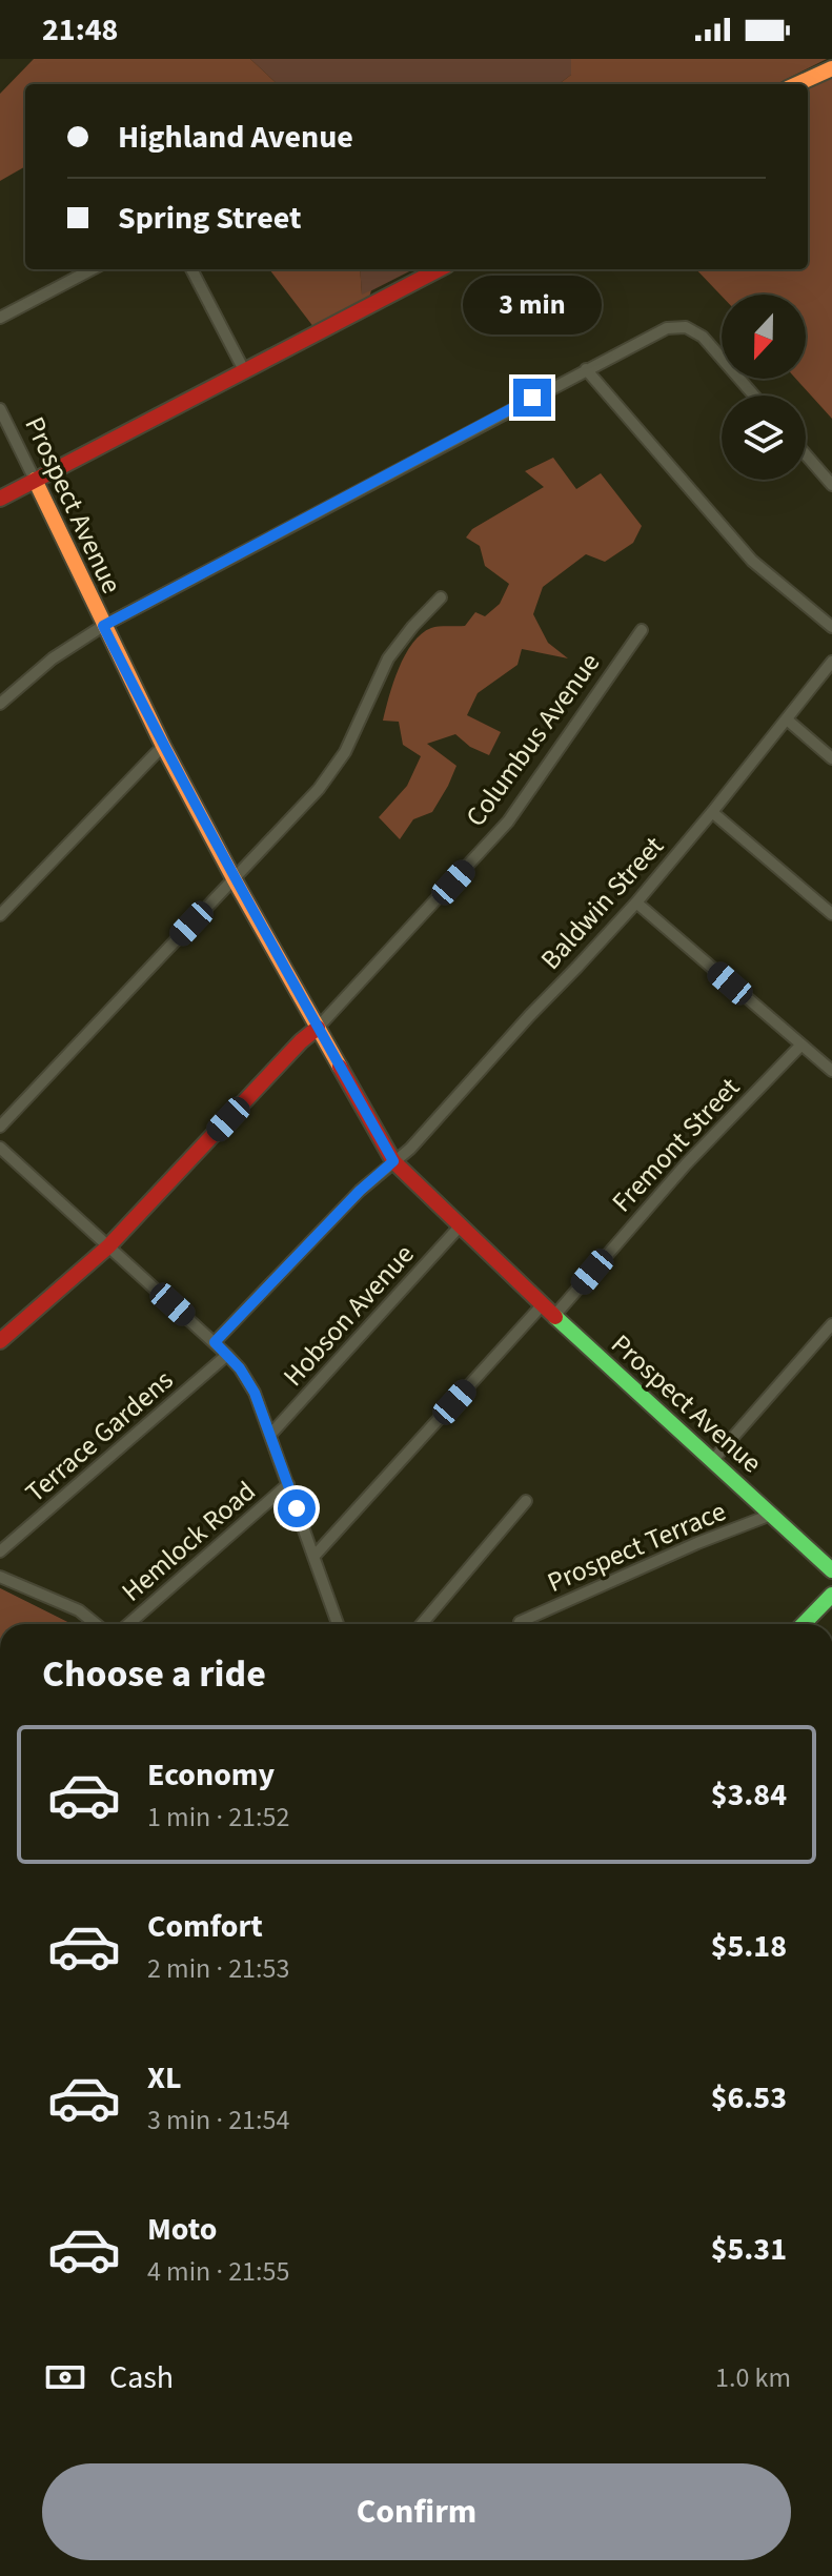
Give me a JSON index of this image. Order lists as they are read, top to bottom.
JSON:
{
  "streets": {
    "street": [
      "Prospect Avenue",
      "Columbus Avenue",
      "Baldwin Street",
      "Fremont Street",
      "Hobson Avenue",
      "Terrace Gardens",
      "Hemlock Road",
      "Prospect Terrace"
    ]
  },
  "crossings": [
    ["Prospect Avenue", "Columbus Avenue"],
    ["Prospect Avenue", "Baldwin Street"],
    ["Prospect Avenue", "Fremont Street"],
    ["Prospect Avenue", "Hobson Avenue"],
    ["Prospect Avenue", "Prospect Terrace"]
  ],
  "north": "bottom",
  "page": {
    "status": "21:48",
    "banner": ["Highland Avenue", "Spring Street"],
    "bubble": "3 min",
    "heading": "Choose a ride",
    "list": [
      {
        "name": "Economy",
        "note": "1 min · 21:52",
        "value": "$3.84"
      },
      {
        "name": "Comfort",
        "note": "2 min · 21:53",
        "value": "$5.18"
      },
      {
        "name": "XL",
        "note": "3 min · 21:54",
        "value": "$6.53"
      },
      {
        "name": "Moto",
        "note": "4 min · 21:55",
        "value": "$5.31"
      }
    ],
    "pay": ["Cash", "1.0 km"],
    "buttons": "Confirm"
  }
}
